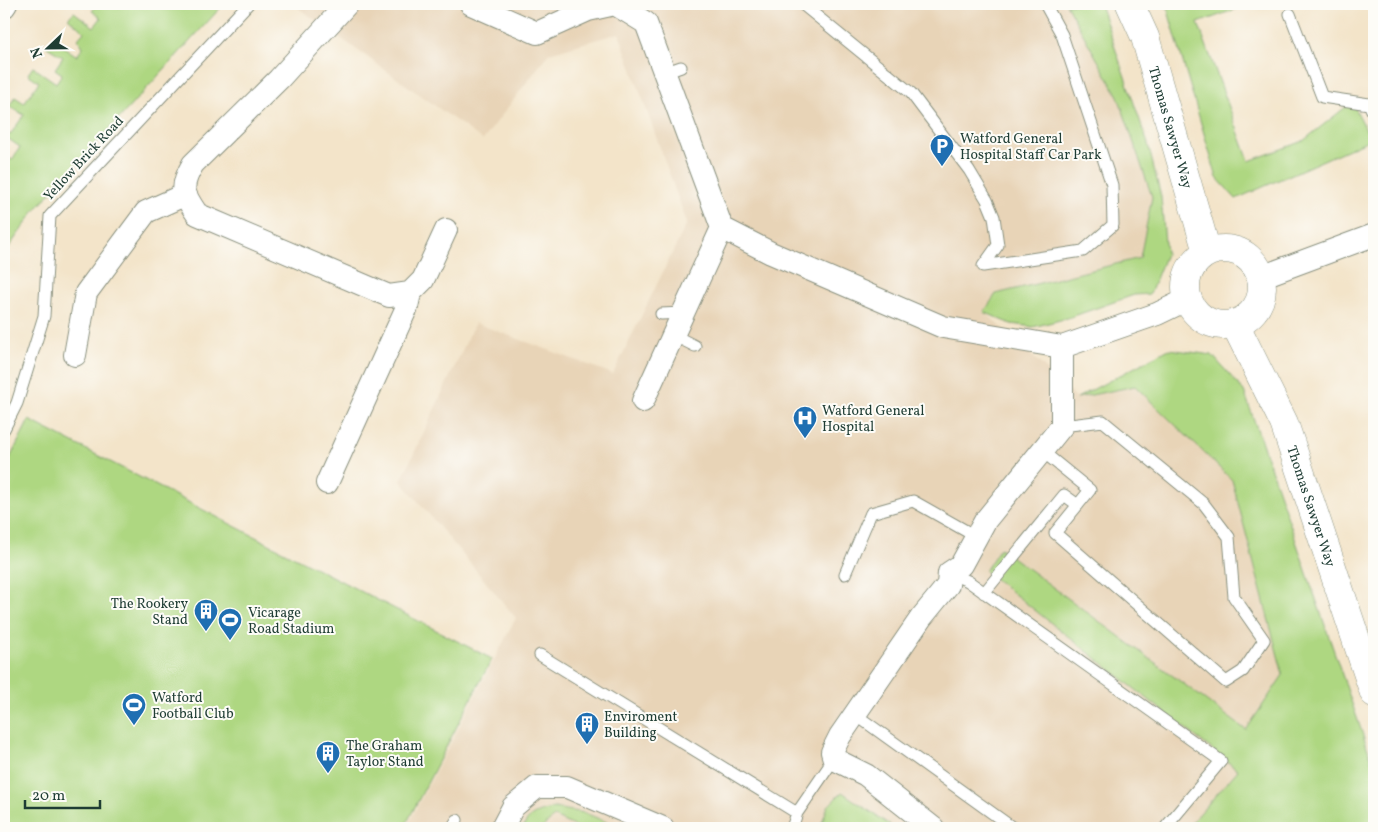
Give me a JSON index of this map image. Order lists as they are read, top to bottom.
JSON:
{
  "streets": {
    "street": ["Thomas Sawyer Way"],
    "lane": ["Yellow Brick Road"]
  },
  "places": {
    "parking": ["Watford General Hospital Staff Car Park"],
    "hospital": ["Watford General Hospital"],
    "building": ["The Rookery Stand", "Enviroment Building", "The Graham Taylor Stand"],
    "sports": ["Vicarage Road Stadium", "Watford Football Club"]
  },
  "scale_bar": "20 m",
  "north": "left"
}
